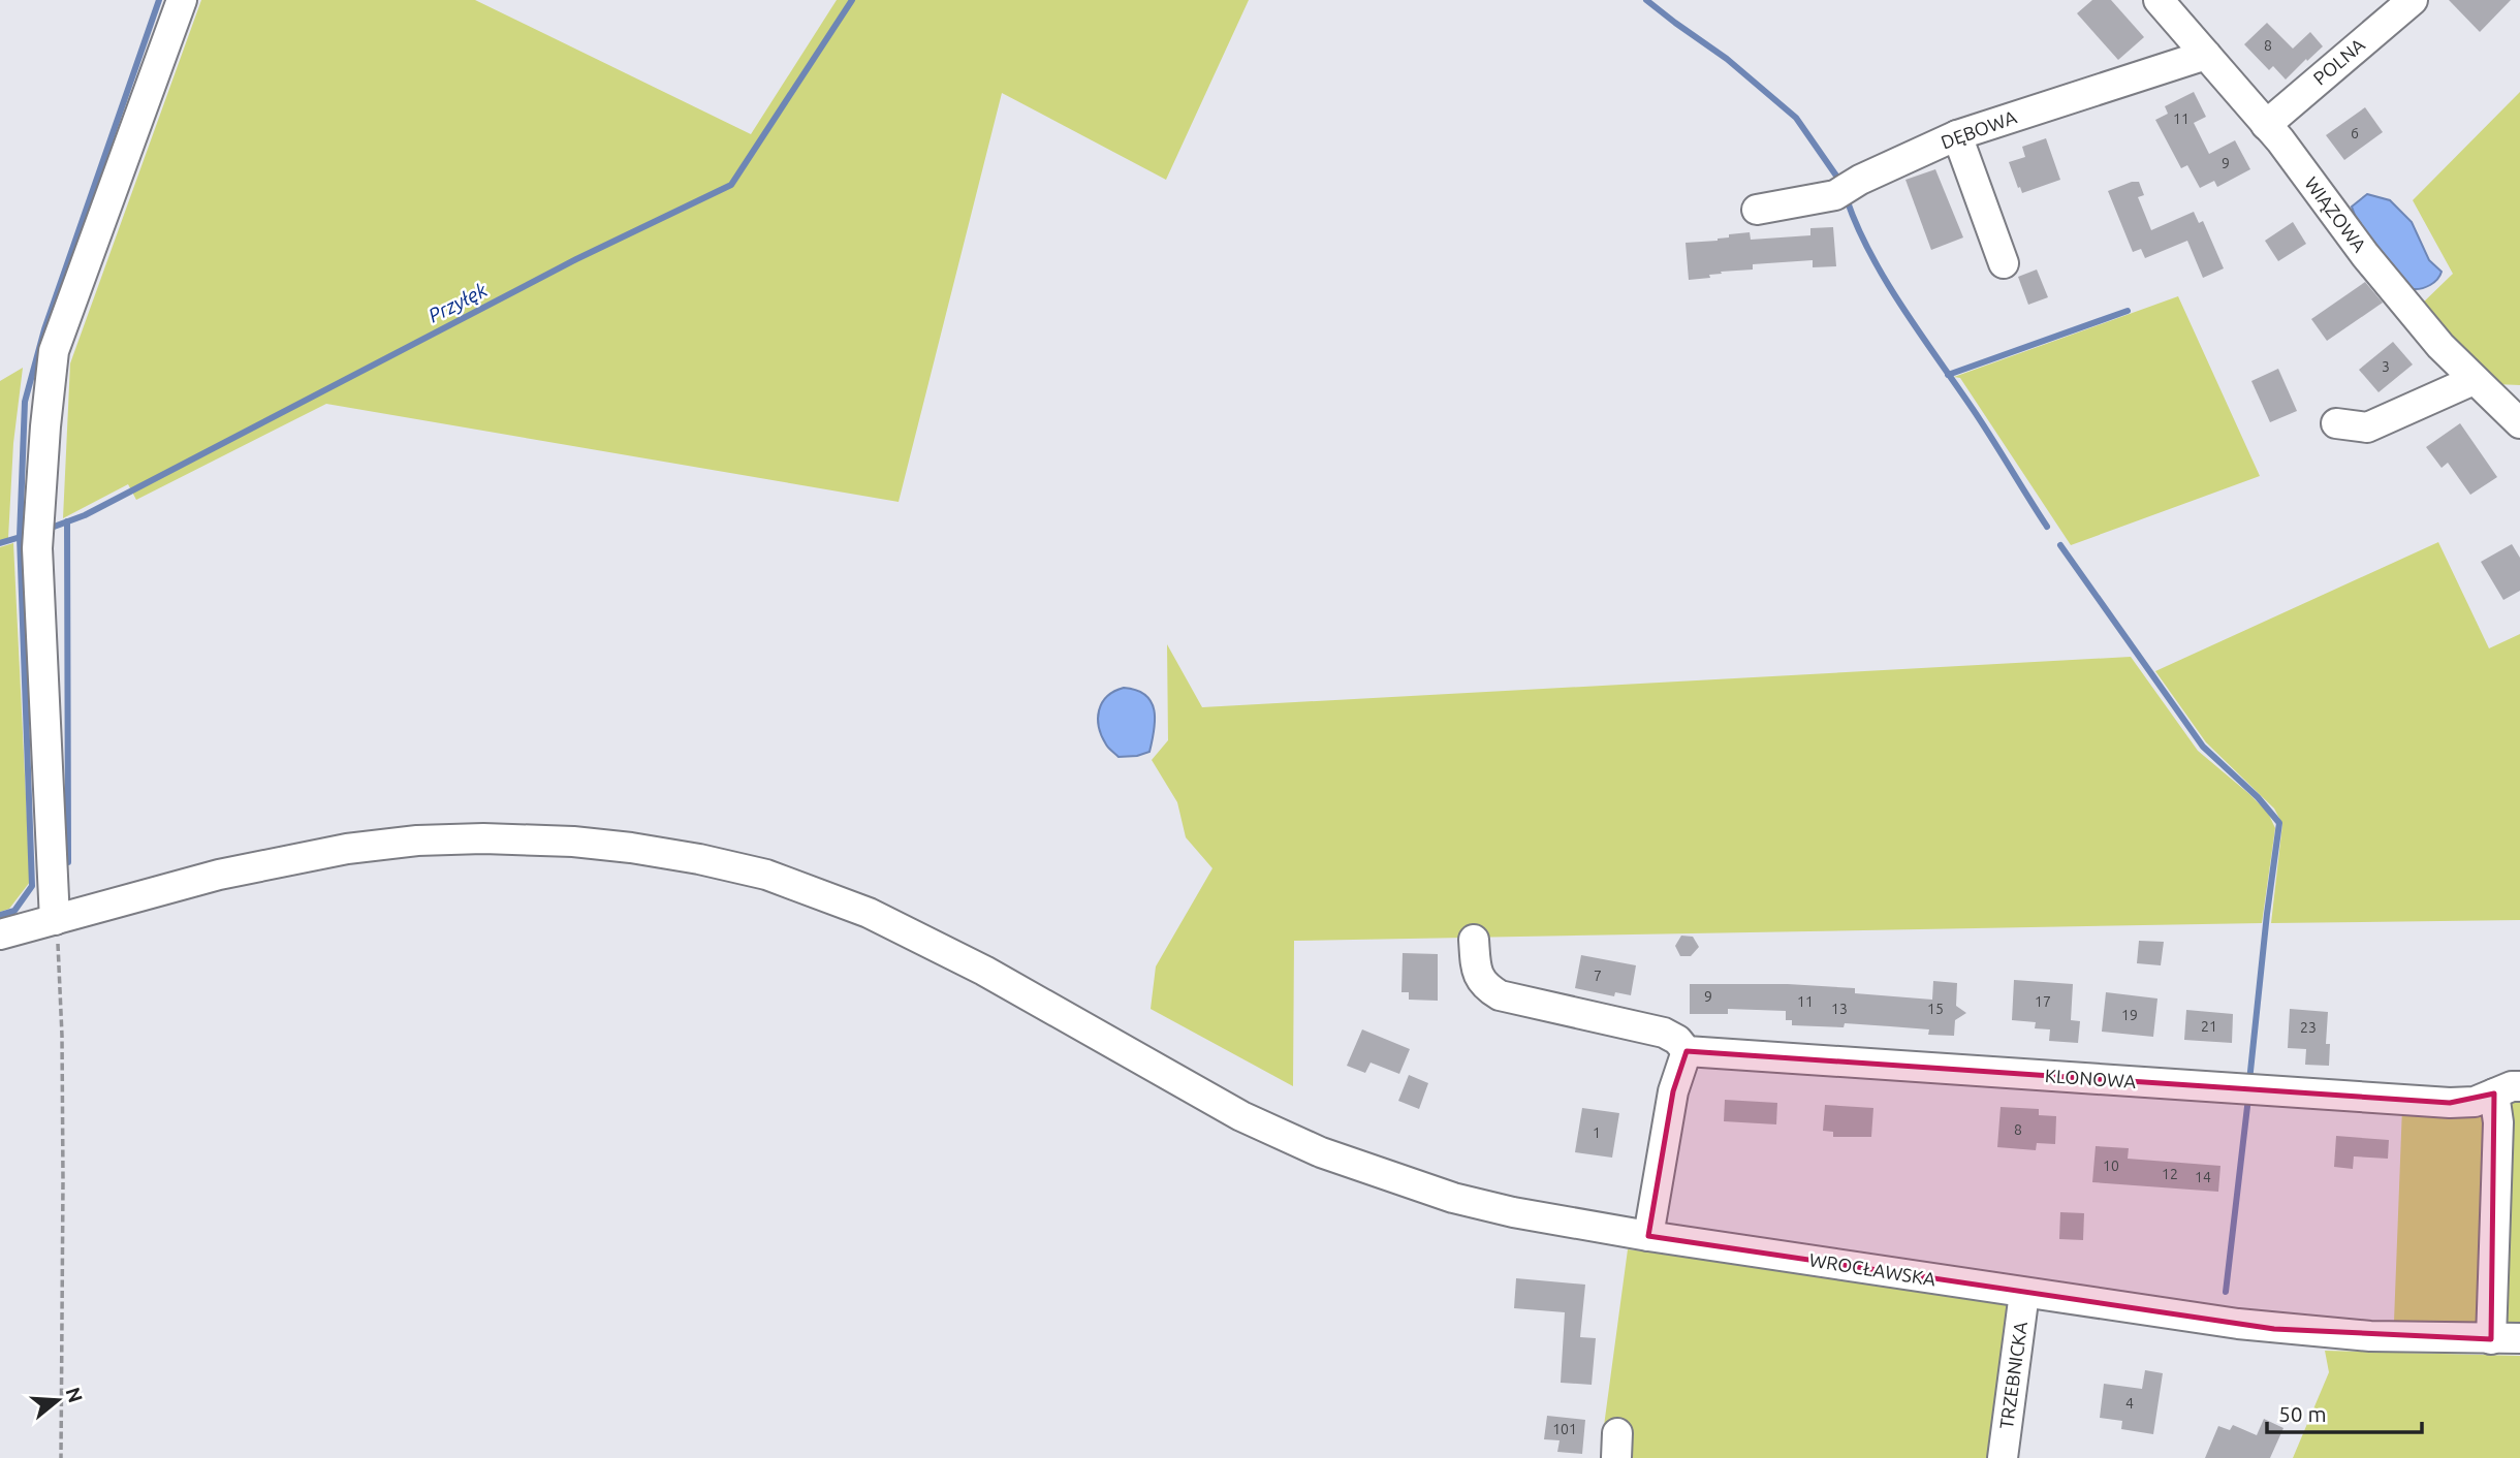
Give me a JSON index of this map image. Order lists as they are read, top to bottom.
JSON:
{
  "streets": {
    "street": [
      "POLNA",
      "DĘBOWA",
      "WIĄZOWA",
      "KLONOWA",
      "WROCŁAWSKA",
      "TRZEBNICKA"
    ]
  },
  "crossings": [
    ["POLNA", "WIĄZOWA"],
    ["DĘBOWA", "WIĄZOWA"],
    ["KLONOWA", "WROCŁAWSKA"],
    ["WROCŁAWSKA", "TRZEBNICKA"]
  ],
  "water": ["Przyłęk"],
  "house_numbers": [
    "8",
    "11",
    "6",
    "9",
    "3",
    "7",
    "9",
    "11",
    "17",
    "13",
    "15",
    "19",
    "21",
    "23",
    "8",
    "1",
    "10",
    "12",
    "14",
    "4",
    "101"
  ],
  "scale_bar": "50 m",
  "north": "right"
}
